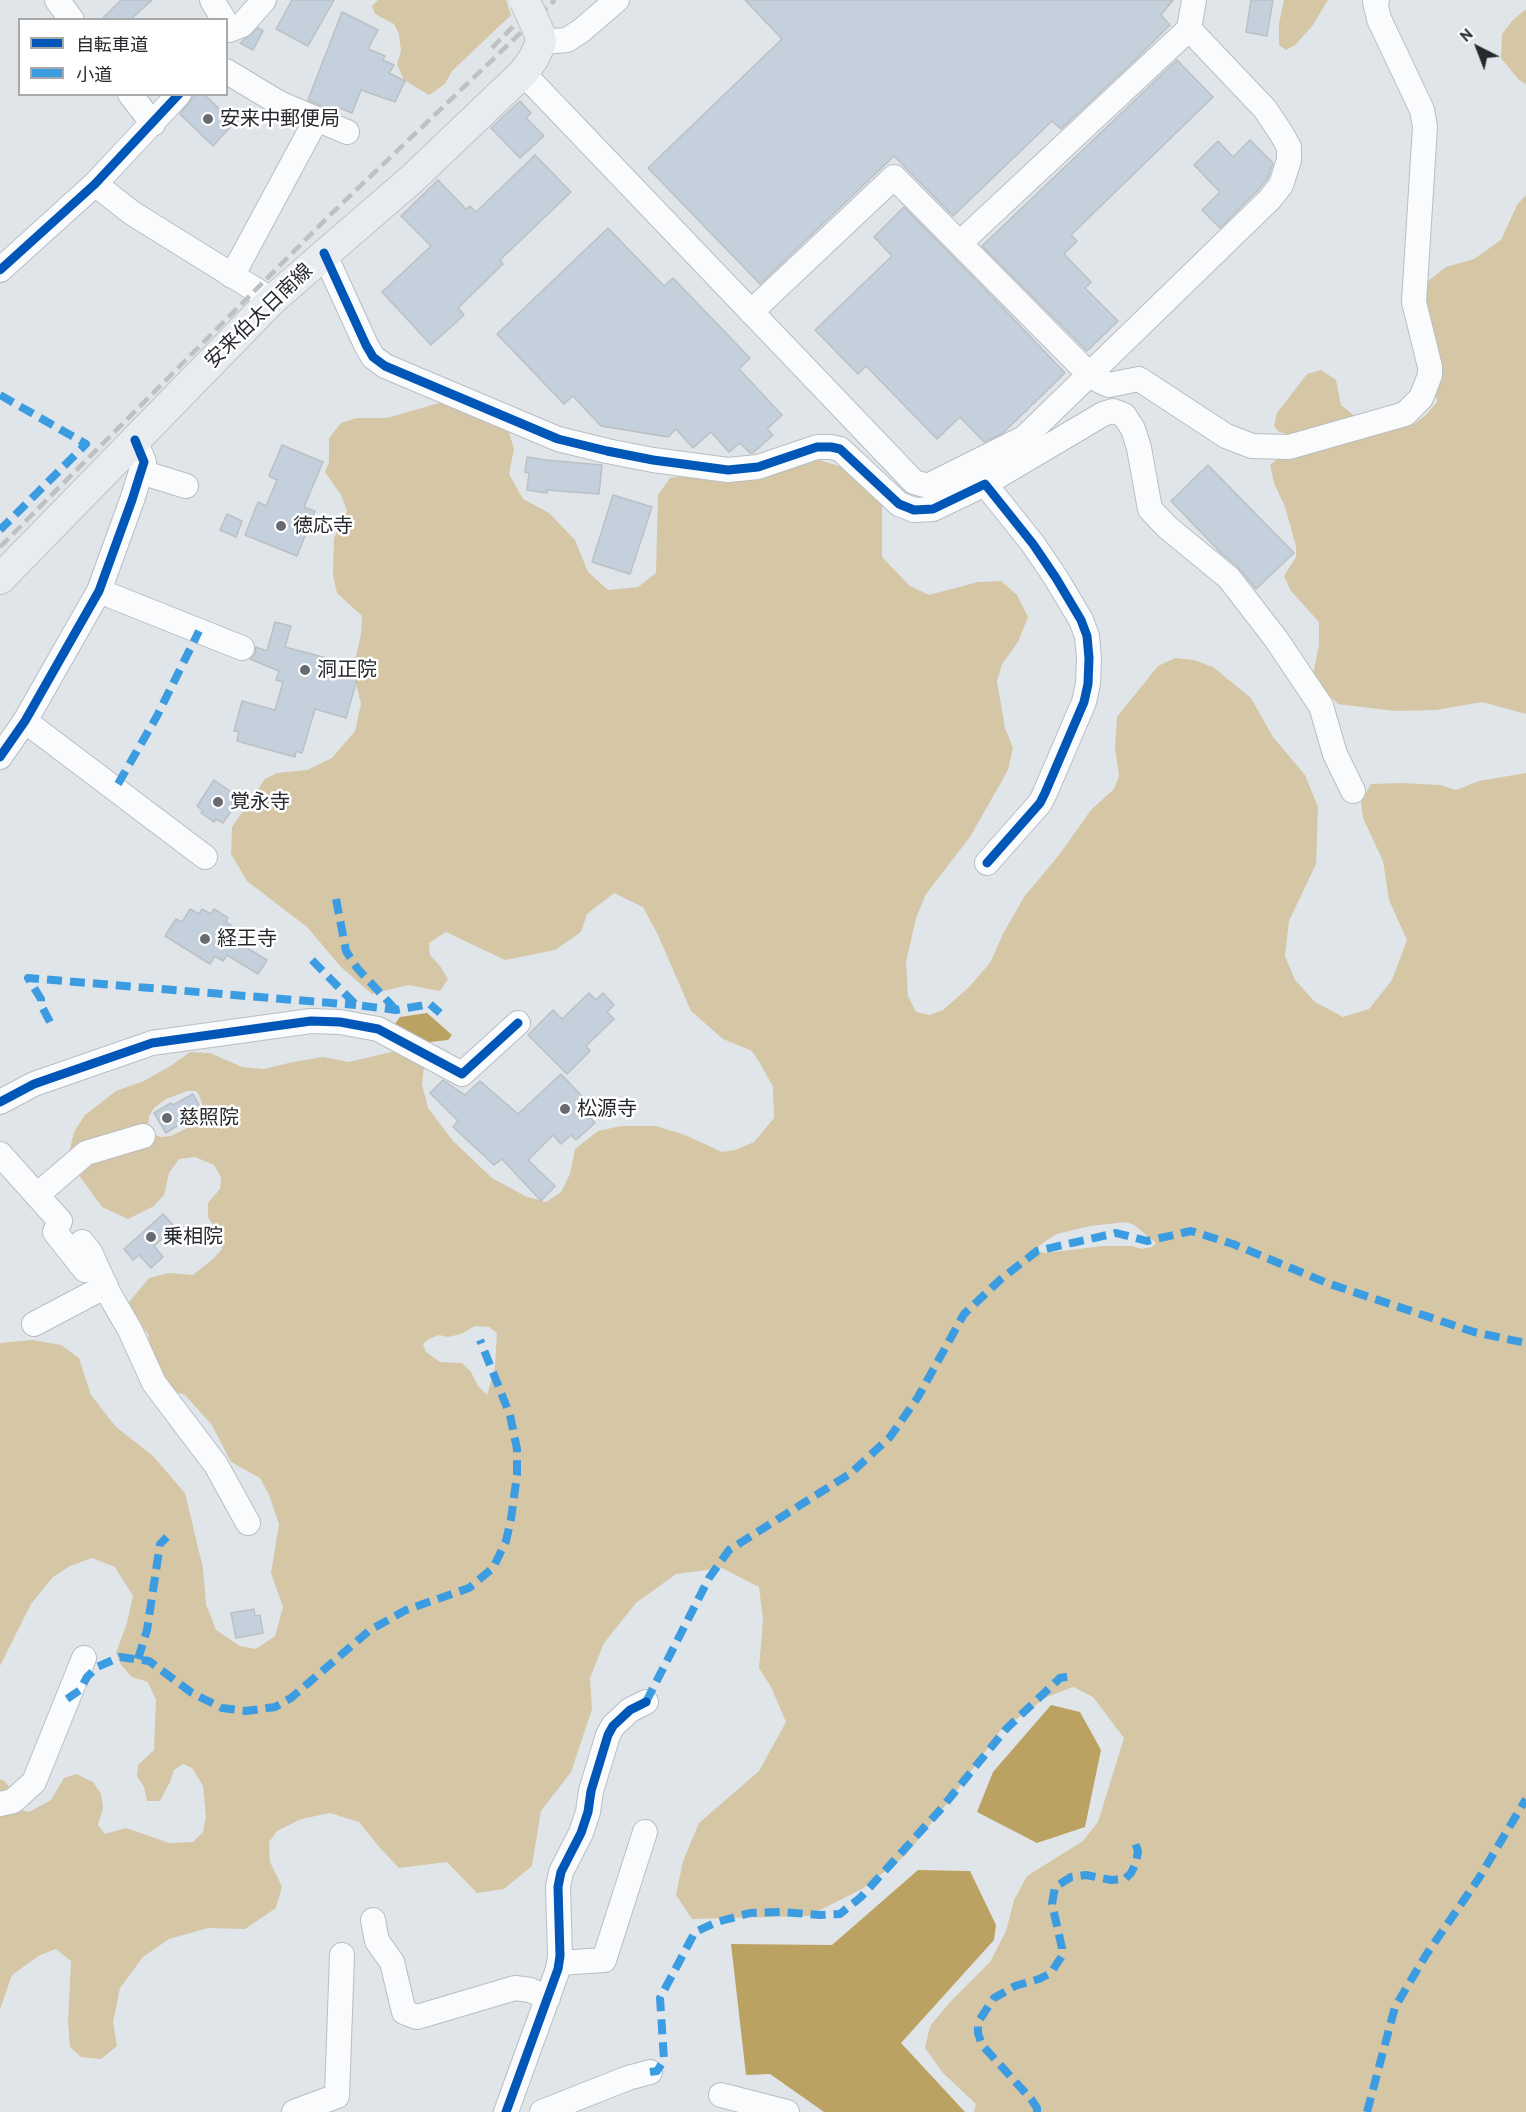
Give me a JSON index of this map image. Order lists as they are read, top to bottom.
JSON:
{
  "streets": {
    "main road": ["安来伯太日南線"]
  },
  "places": [
    "安来中郵便局",
    "徳応寺",
    "洞正院",
    "覚永寺",
    "経王寺",
    "松源寺",
    "慈照院",
    "乗相院"
  ],
  "legend": ["自転車道", "小道"],
  "north": "top left"
}
